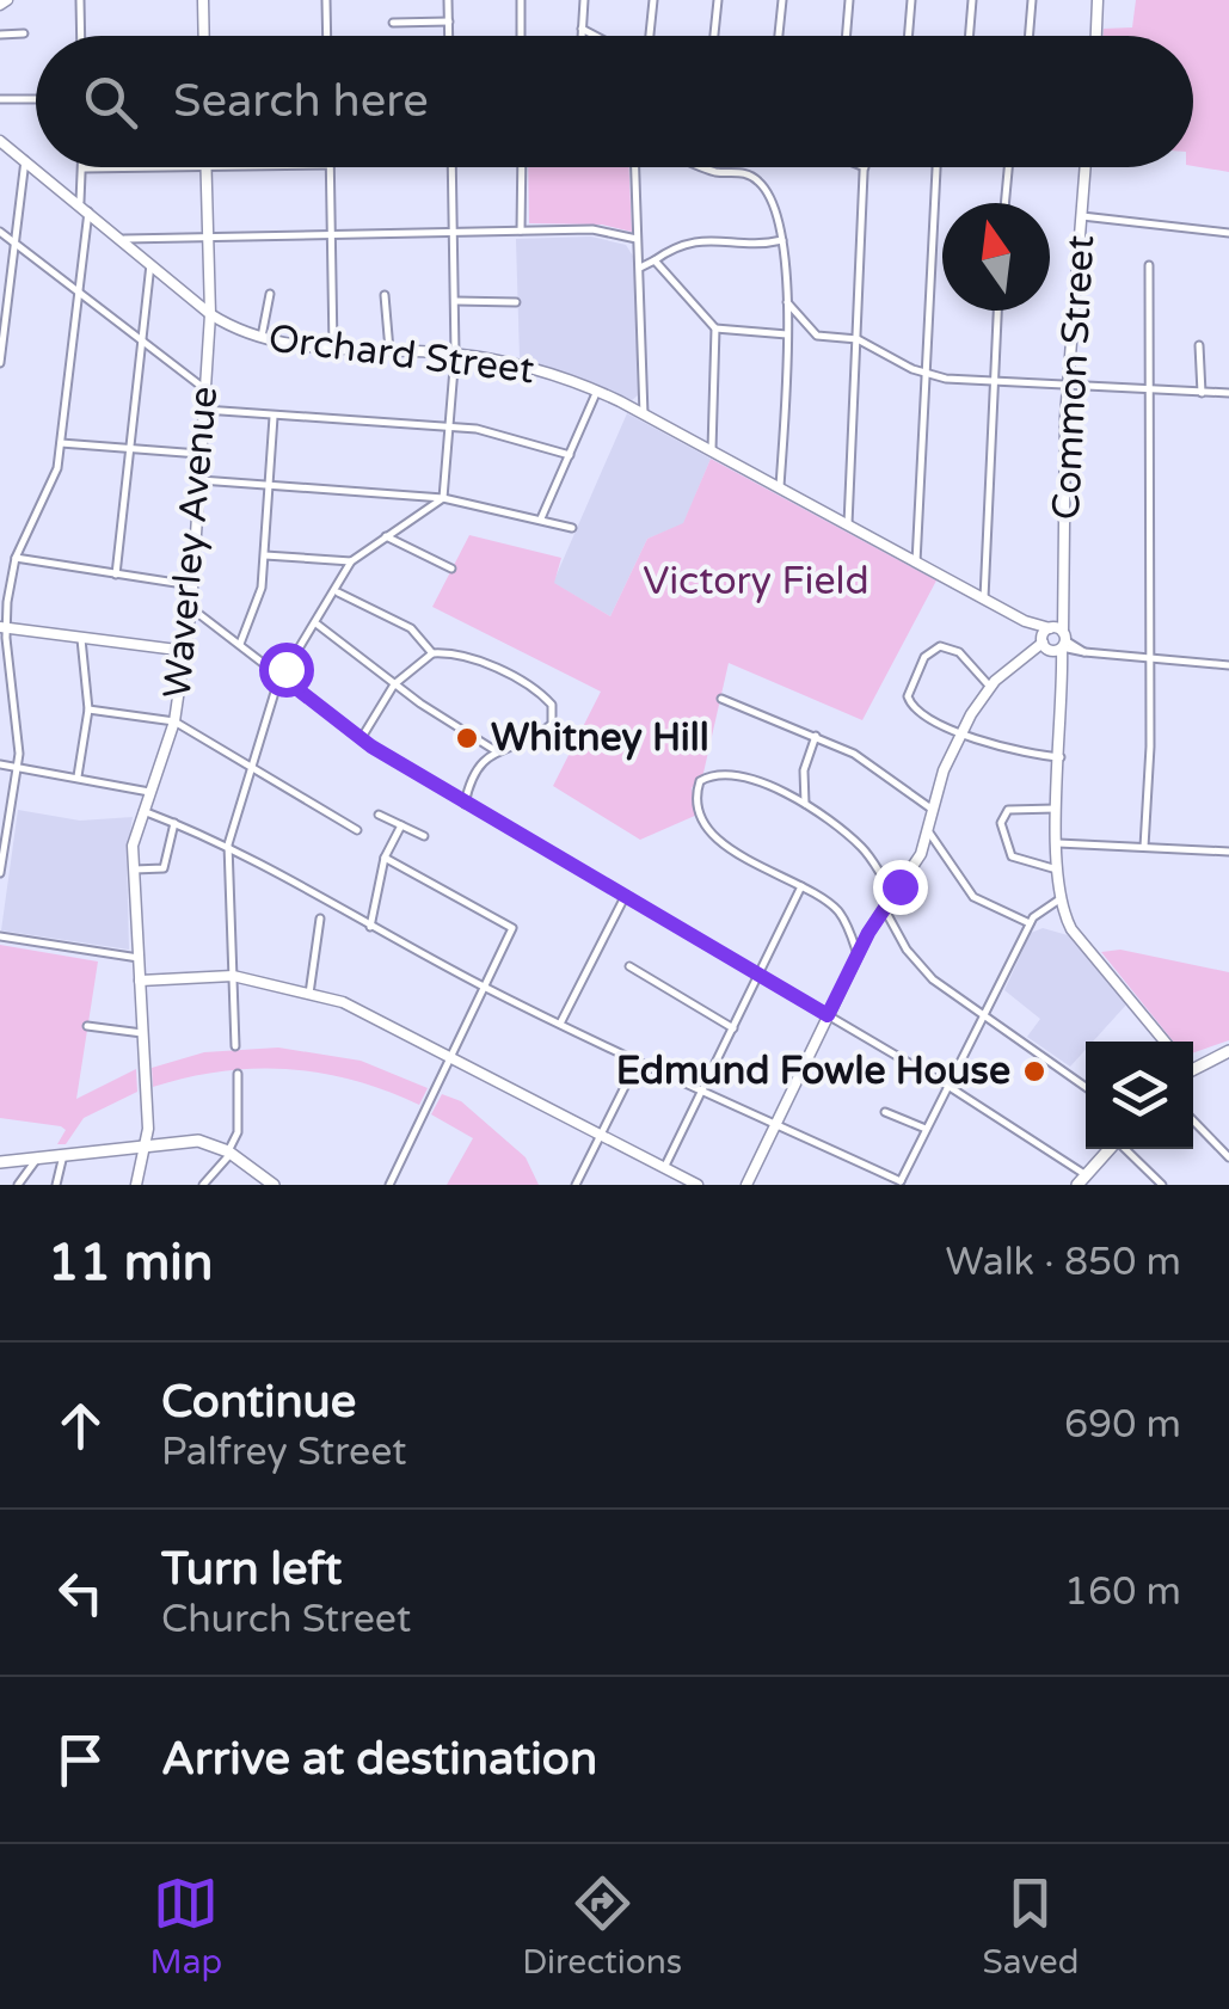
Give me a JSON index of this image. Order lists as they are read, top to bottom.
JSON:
{
  "streets": {
    "street": ["Orchard Street", "Common Street", "Waverley Avenue"]
  },
  "crossings": [
    ["Orchard Street", "Common Street"],
    ["Orchard Street", "Waverley Avenue"]
  ],
  "parks": ["Victory Field"],
  "places": ["Whitney Hill", "Edmund Fowle House"],
  "north": "top",
  "page": {
    "search": "Search here",
    "heading": ["11 min", "Walk · 850 m"],
    "list": [
      ["Continue", "Palfrey Street", "690 m"],
      ["Turn left", "Church Street", "160 m"],
      "Arrive at destination"
    ],
    "nav": ["Map", "Directions", "Saved"]
  }
}
